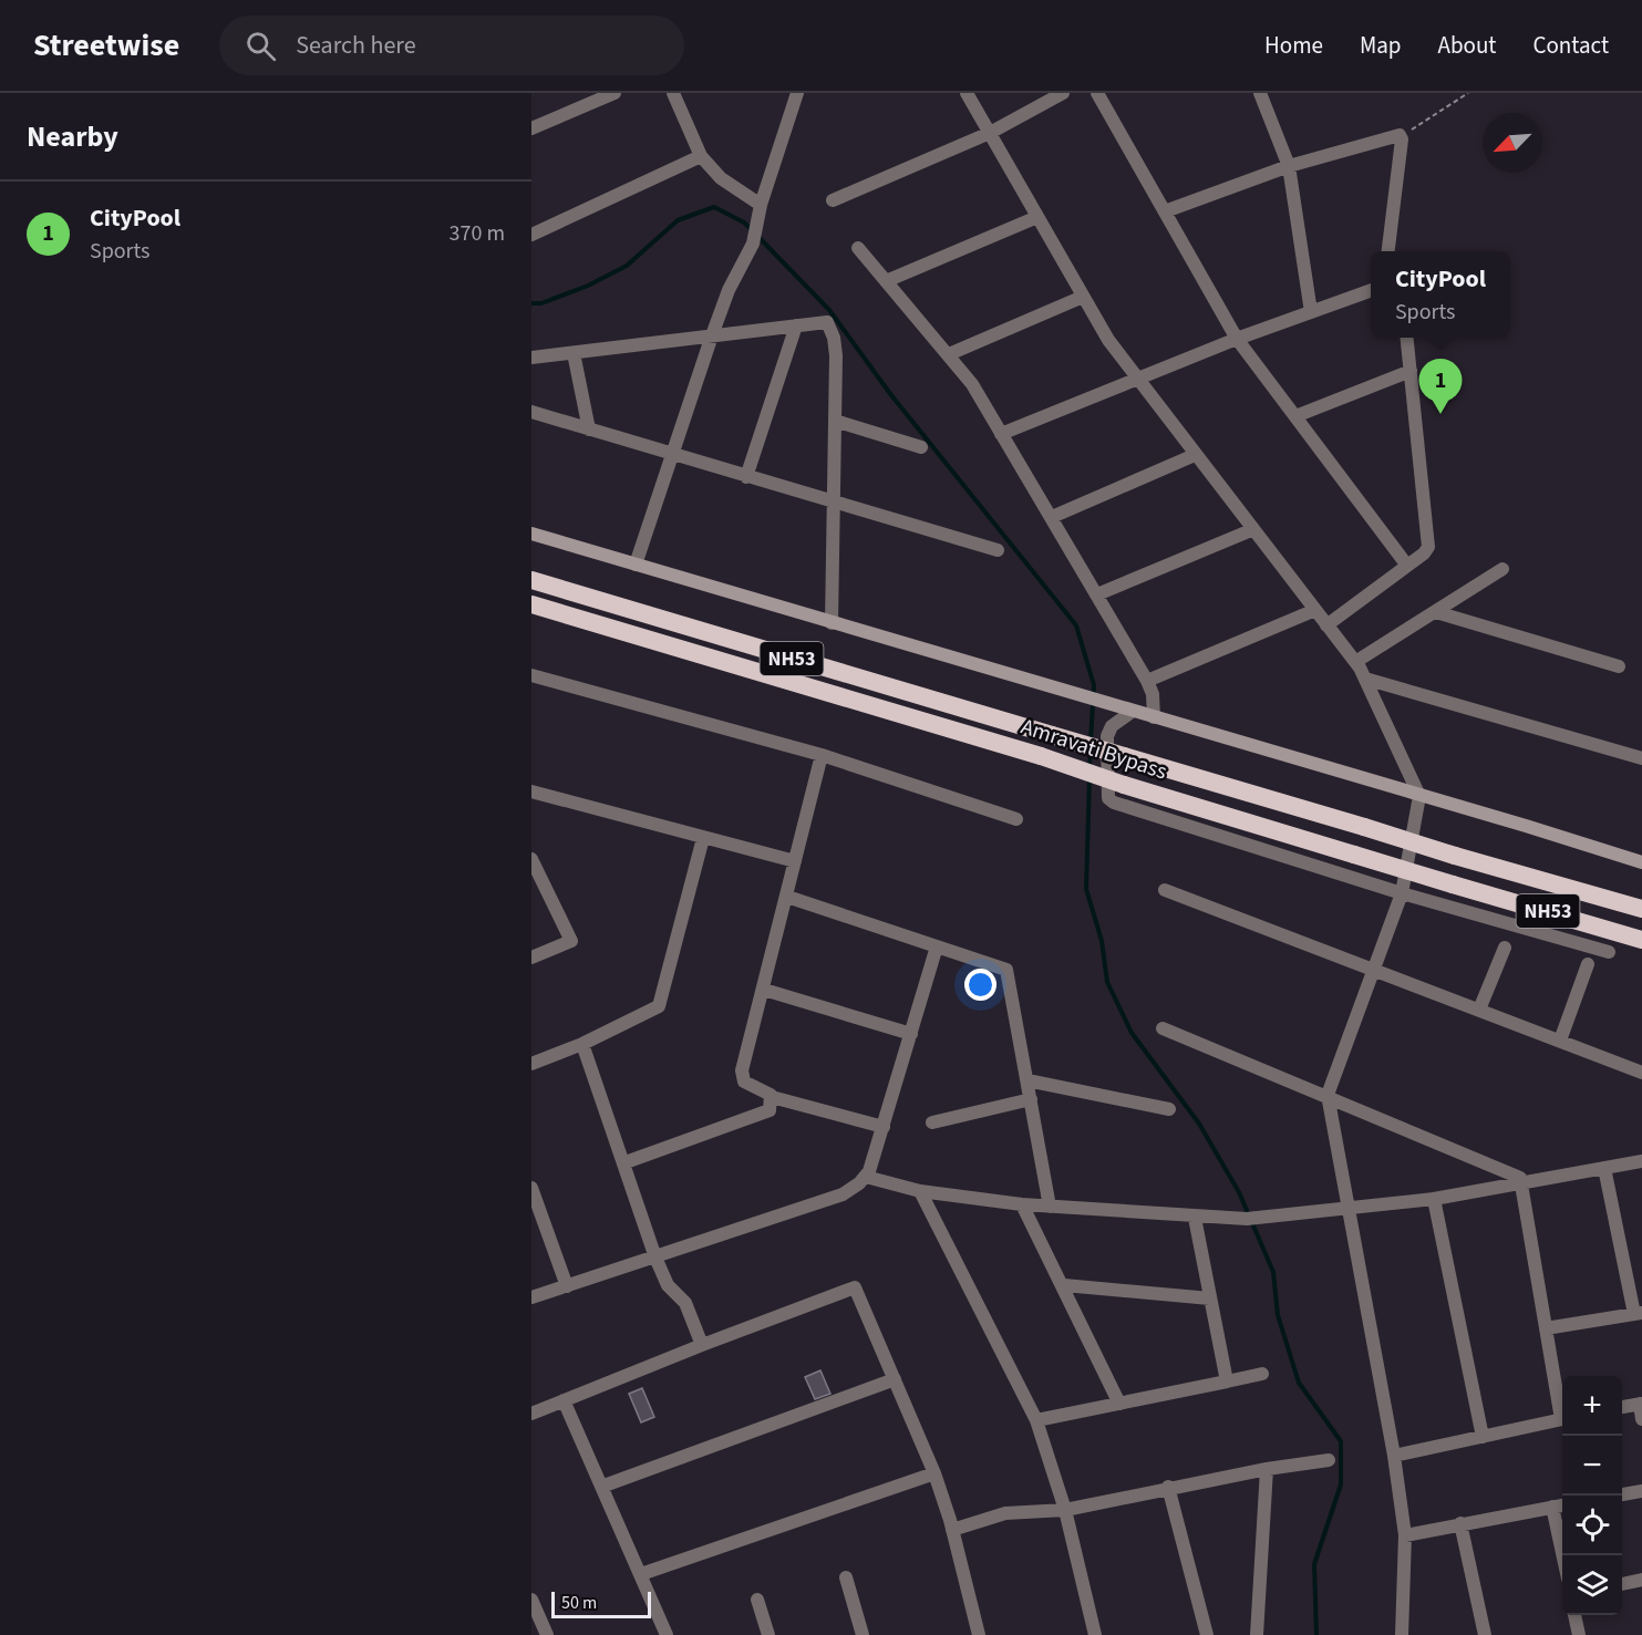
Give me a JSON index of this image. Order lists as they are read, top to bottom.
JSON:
{
  "streets": {
    "highway": ["NH53", "Amravati Bypass"]
  },
  "scale_bar": "50 m",
  "north": "bottom left",
  "page": {
    "header": "Streetwise",
    "search": "Search here",
    "nav": [
      "Home",
      "Map",
      "About",
      "Contact"
    ],
    "heading": "Nearby",
    "list": [
      {
        "mark": "1",
        "name": "CityPool",
        "note": "Sports",
        "value": "370 m"
      }
    ],
    "popup": ["CityPool", "Sports"],
    "pins": "1",
    "map_buttons": ["+", "−"],
    "scale": "50 m"
  }
}
